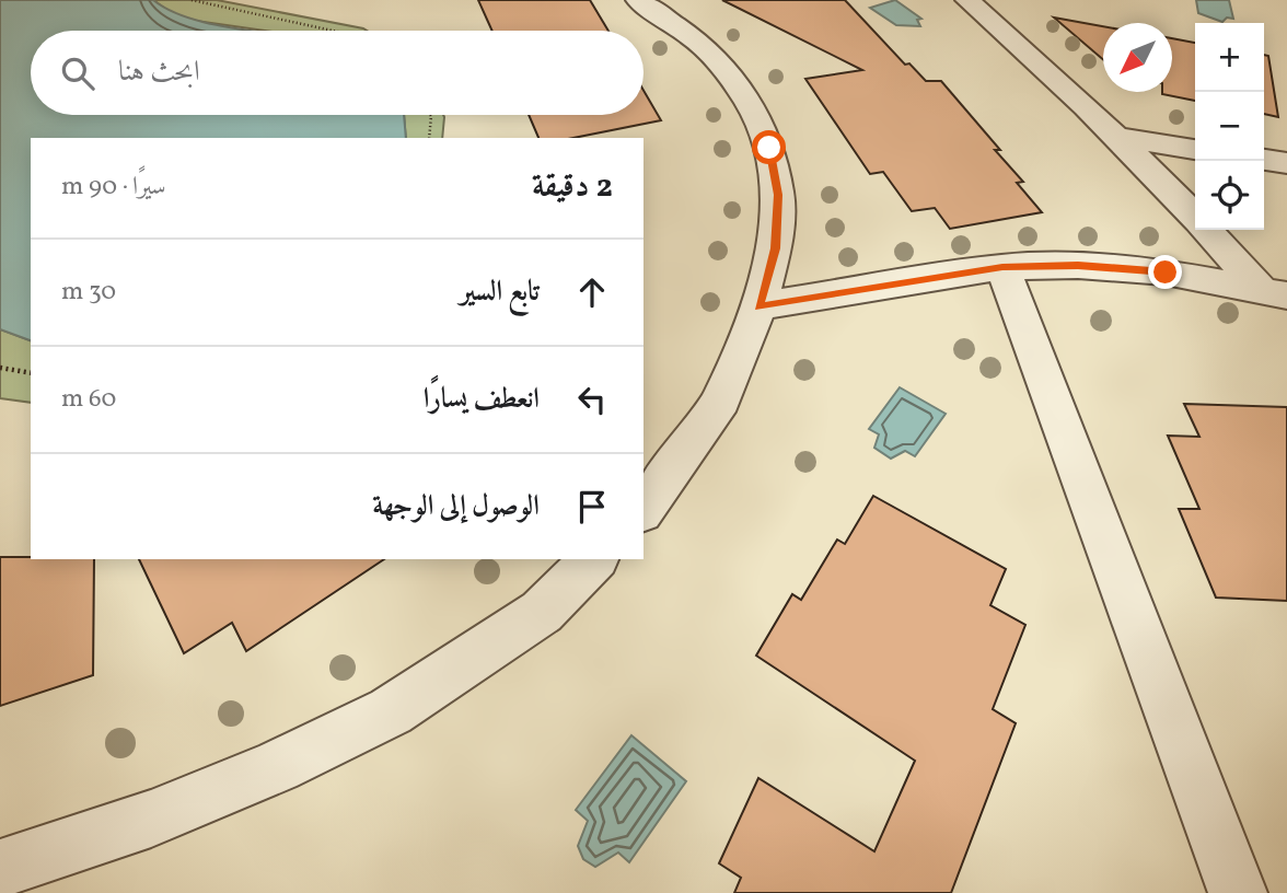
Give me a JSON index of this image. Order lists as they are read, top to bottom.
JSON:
{
  "north": "bottom left",
  "page": {
    "map_buttons": ["+", "−"],
    "search": "ابحث هنا",
    "heading": ["2 دقيقة", "سيرًا · 90 m"],
    "list": [
      ["تابع السير", "30 m"],
      ["انعطف يسارًا", "60 m"],
      "الوصول إلى الوجهة"
    ]
  }
}
